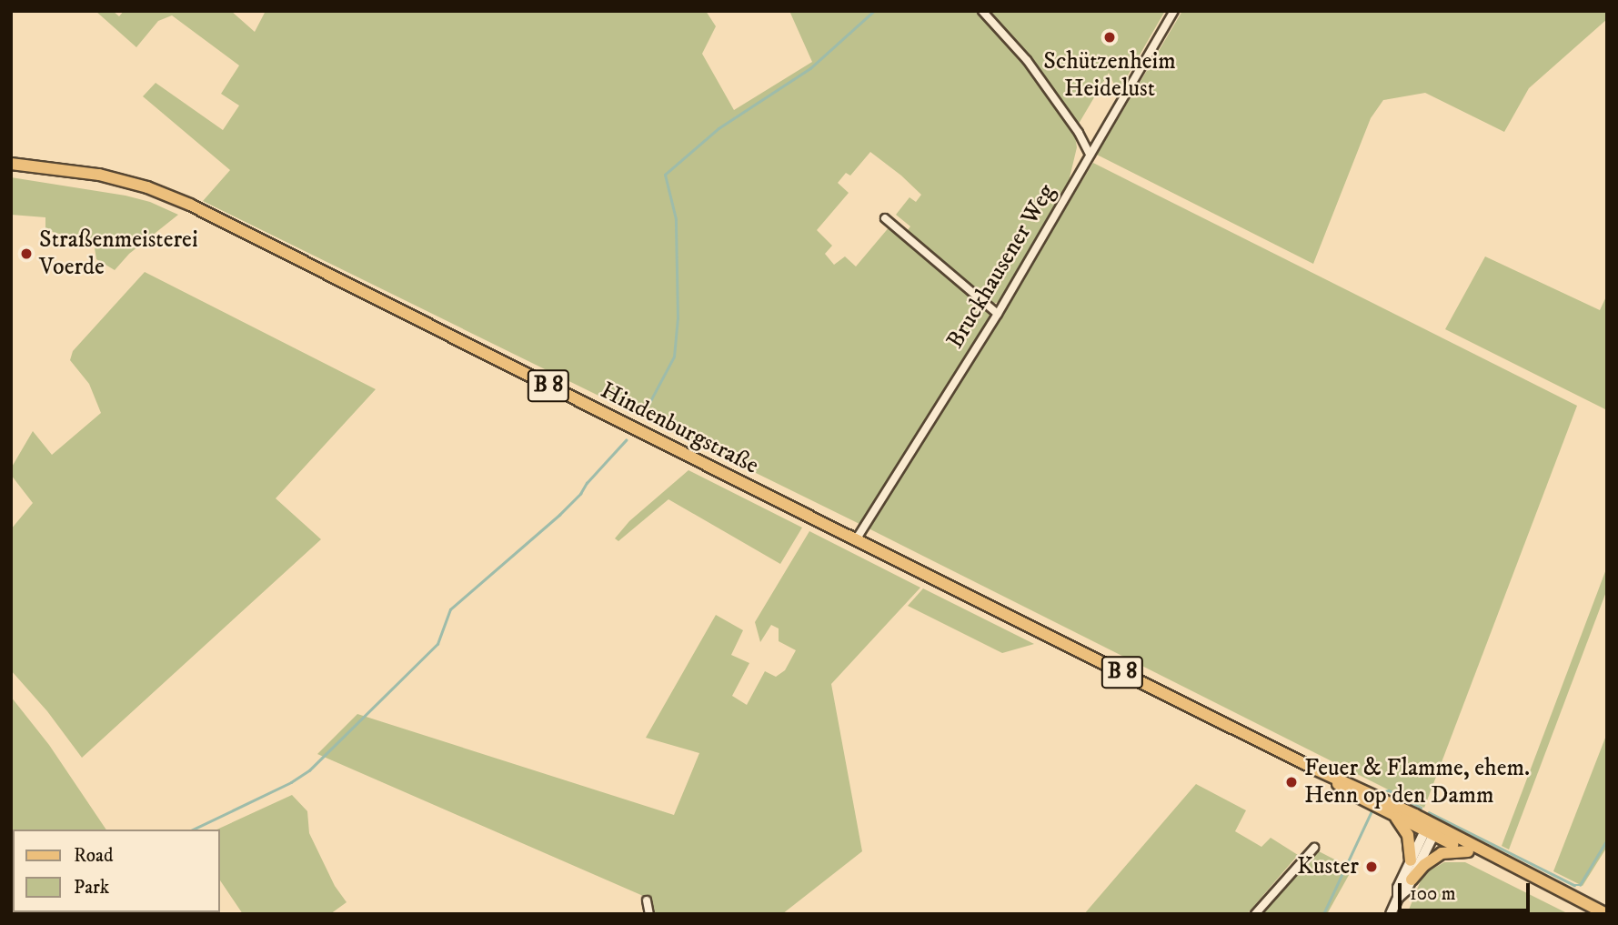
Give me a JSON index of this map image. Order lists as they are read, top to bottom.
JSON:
{
  "streets": {
    "main road": ["B 8", "Hindenburgstraße"],
    "street": ["Bruckhausener Weg"]
  },
  "crossings": [
    ["Bruckhausener Weg", "Hindenburgstraße"]
  ],
  "places": [
    "Schützenheim Heidelust",
    "Straßenmeisterei Voerde",
    "Feuer & Flamme, ehem. Henn op den Damm",
    "Kuster"
  ],
  "legend": ["Road", "Park"],
  "scale_bar": "100 m"
}
